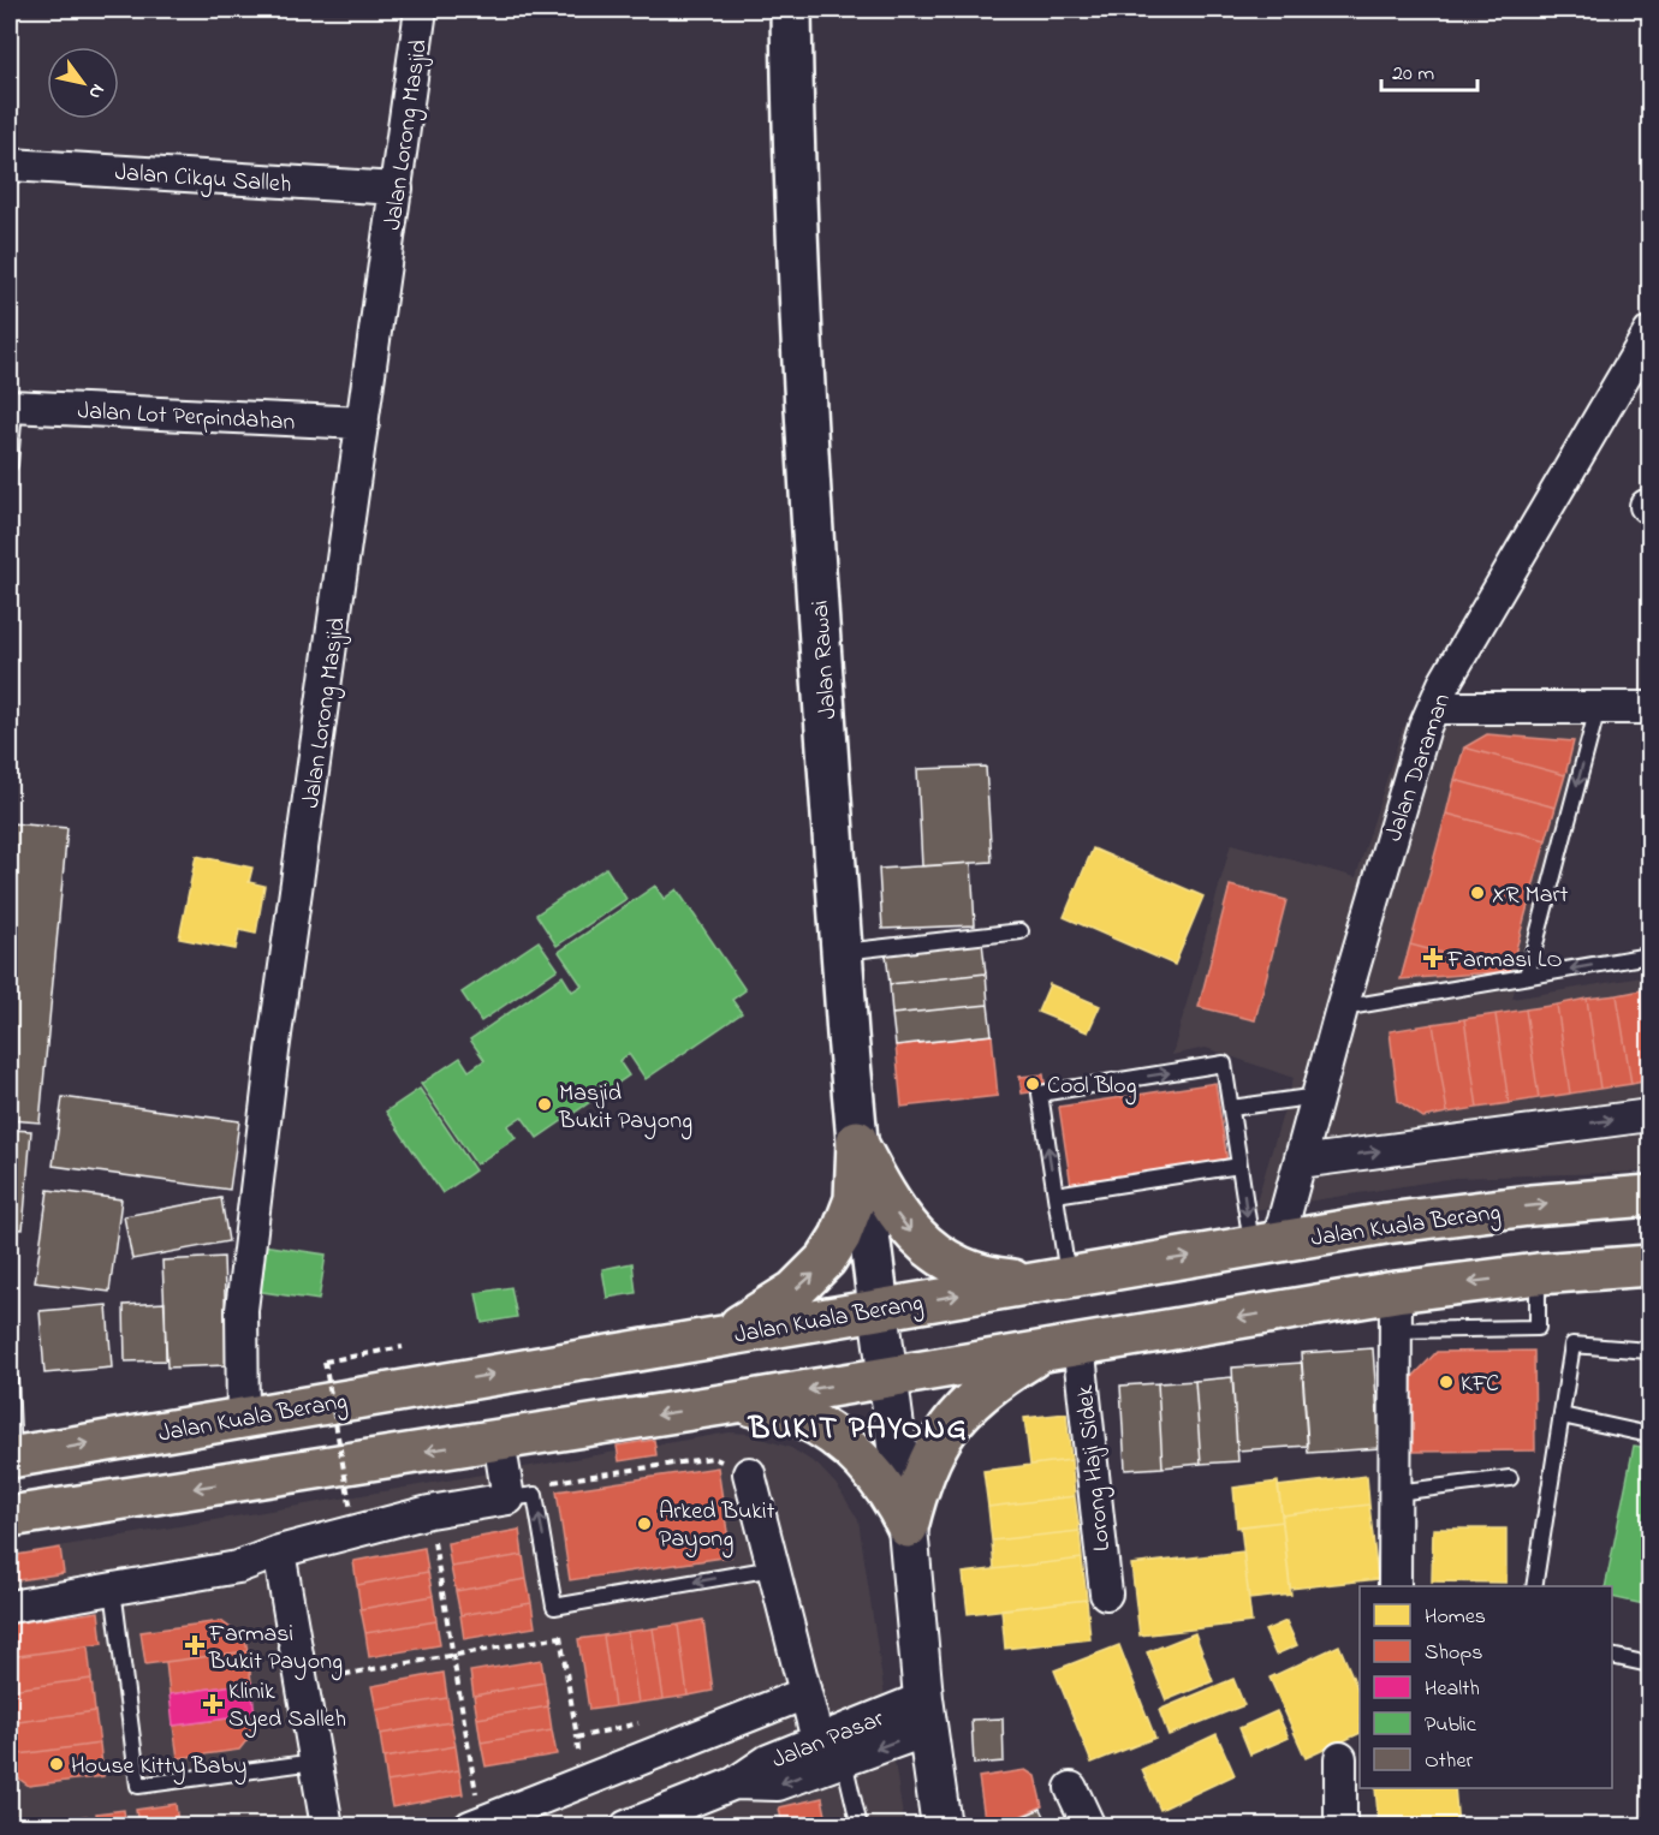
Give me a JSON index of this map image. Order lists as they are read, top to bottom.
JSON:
{
  "streets": {
    "highway": ["Jalan Kuala Berang"],
    "main road": ["Jalan Rawai"],
    "street": [
      "Jalan Lorong Masjid",
      "Jalan Cikgu Salleh",
      "Jalan Lot Perpindahan",
      "Jalan Daraman",
      "Lorong Haji Sidek",
      "Jalan Pasar"
    ]
  },
  "crossings": [
    ["Jalan Lorong Masjid", "Jalan Cikgu Salleh"],
    ["Jalan Lorong Masjid", "Jalan Lot Perpindahan"],
    ["Jalan Lorong Masjid", "Jalan Kuala Berang"],
    ["Jalan Rawai", "Jalan Kuala Berang"],
    ["Jalan Daraman", "Jalan Kuala Berang"]
  ],
  "districts": ["BUKIT PAYONG"],
  "places": {
    "other": [
      "XR Mart",
      "Cool Blog",
      "Masjid Bukit Payong",
      "KFC",
      "Arked Bukit Payong",
      "House Kitty Baby"
    ],
    "health": ["Farmasi LO", "Farmasi Bukit Payong", "Klinik Syed Salleh"]
  },
  "legend": [
    "Homes",
    "Shops",
    "Health",
    "Public",
    "Other"
  ],
  "scale_bar": "20 m",
  "north": "bottom right"
}
